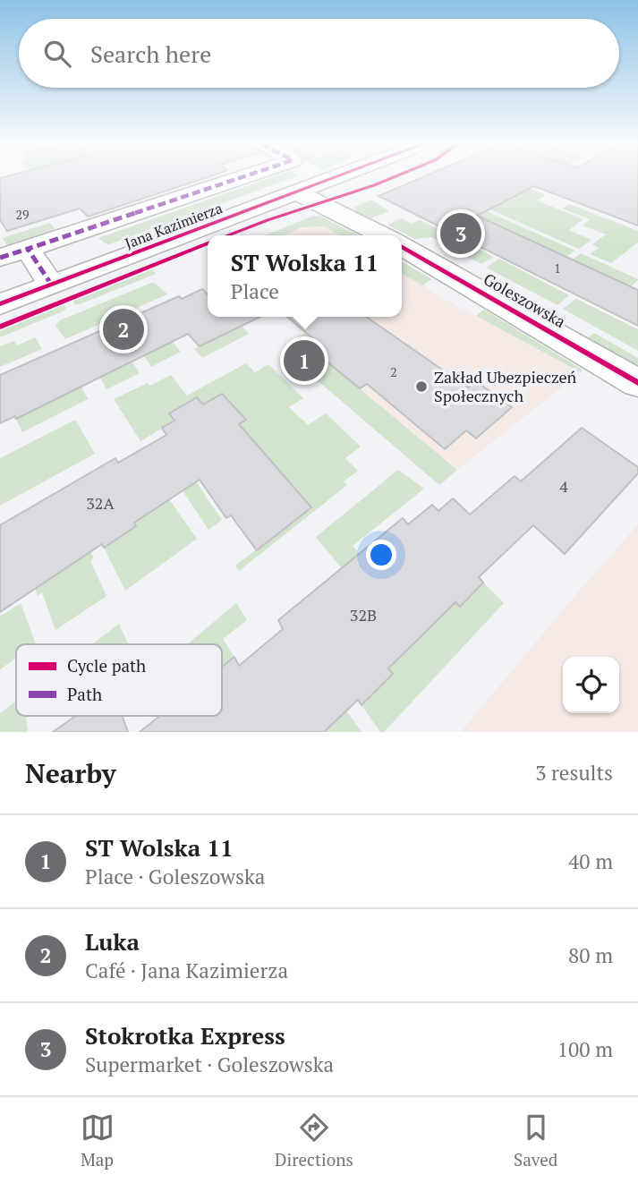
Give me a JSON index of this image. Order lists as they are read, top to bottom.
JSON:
{
  "streets": {
    "street": ["Jana Kazimierza", "Goleszowska"]
  },
  "places": ["Zakład Ubezpieczeń Społecznych"],
  "house_numbers": [
    "29",
    "1",
    "2",
    "4",
    "32A",
    "32B"
  ],
  "legend": ["Cycle path", "Path"],
  "page": {
    "search": "Search here",
    "pins": ["3", "2", "1"],
    "popup": ["ST Wolska 11", "Place"],
    "heading": ["Nearby", "3 results"],
    "list": [
      {
        "mark": "1",
        "name": "ST Wolska 11",
        "note": "Place · Goleszowska",
        "value": "40 m"
      },
      {
        "mark": "2",
        "name": "Luka",
        "note": "Café · Jana Kazimierza",
        "value": "80 m"
      },
      {
        "mark": "3",
        "name": "Stokrotka Express",
        "note": "Supermarket · Goleszowska",
        "value": "100 m"
      }
    ],
    "nav": ["Map", "Directions", "Saved"]
  }
}
